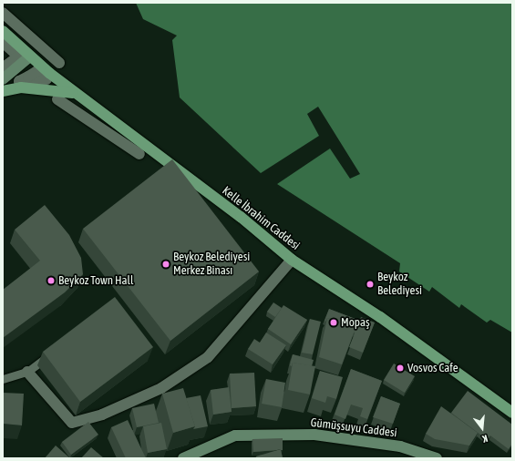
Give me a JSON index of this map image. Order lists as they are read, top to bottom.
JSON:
{
  "streets": {
    "main road": ["Kelle İbrahim Caddesi"],
    "street": ["Gümüşsuyu Caddesi"]
  },
  "places": [
    "Beykoz Belediyesi Merkez Binası",
    "Beykoz Town Hall",
    "Beykoz Belediyesi",
    "Mopaş",
    "Vosvos Cafe"
  ],
  "north": "bottom"
}
